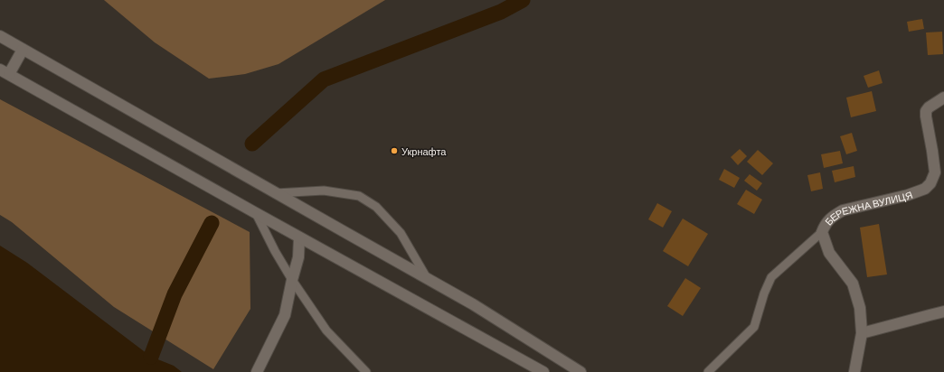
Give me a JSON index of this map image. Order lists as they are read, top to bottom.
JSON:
{
  "streets": {
    "street": ["БЕРЕЖНА ВУЛИЦЯ"]
  },
  "places": ["Укрнафта"]
}
